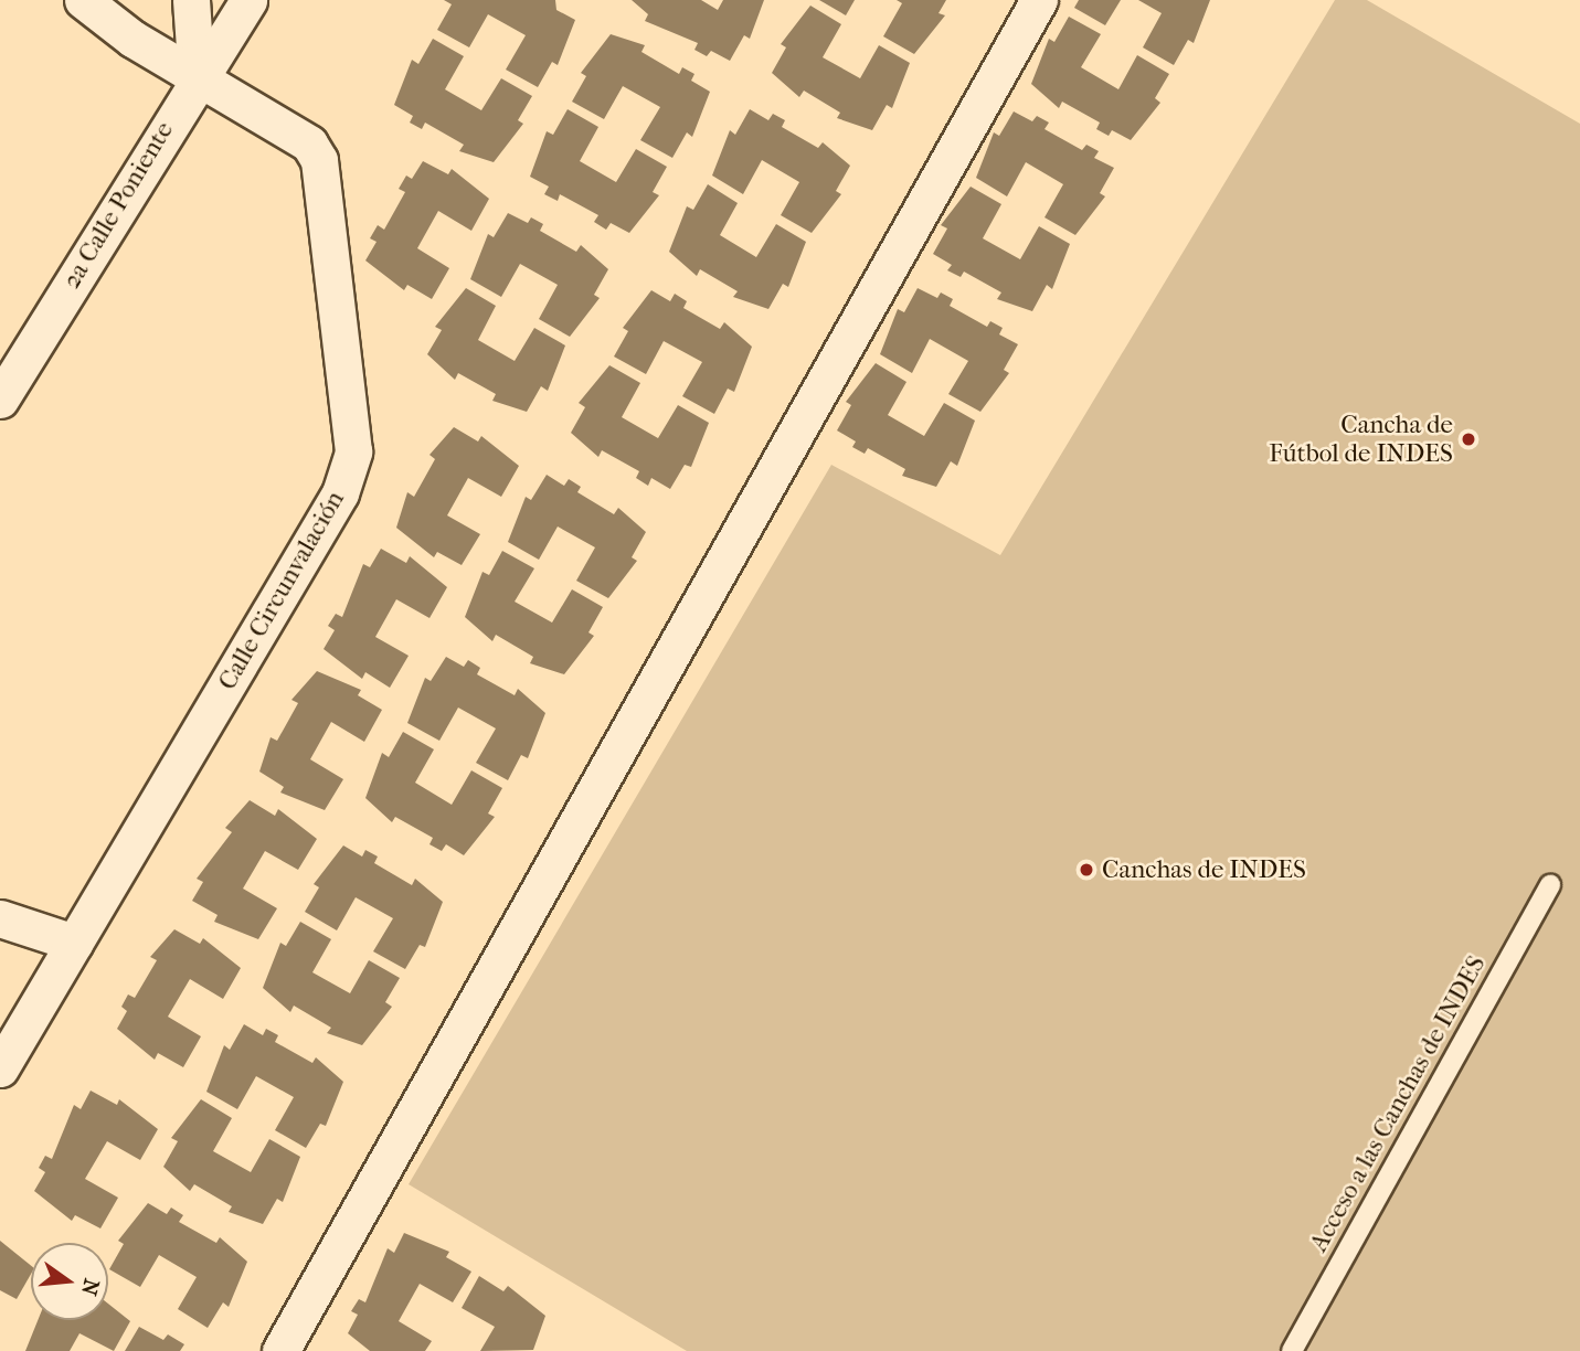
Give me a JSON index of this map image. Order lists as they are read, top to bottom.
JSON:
{
  "streets": {
    "street": ["2a Calle Poniente", "Calle Circunvalación"],
    "lane": ["Acceso a las Canchas de INDES"]
  },
  "crossings": [
    ["2a Calle Poniente", "Calle Circunvalación"]
  ],
  "places": ["Cancha de Fútbol de INDES", "Canchas de INDES"],
  "north": "right"
}
